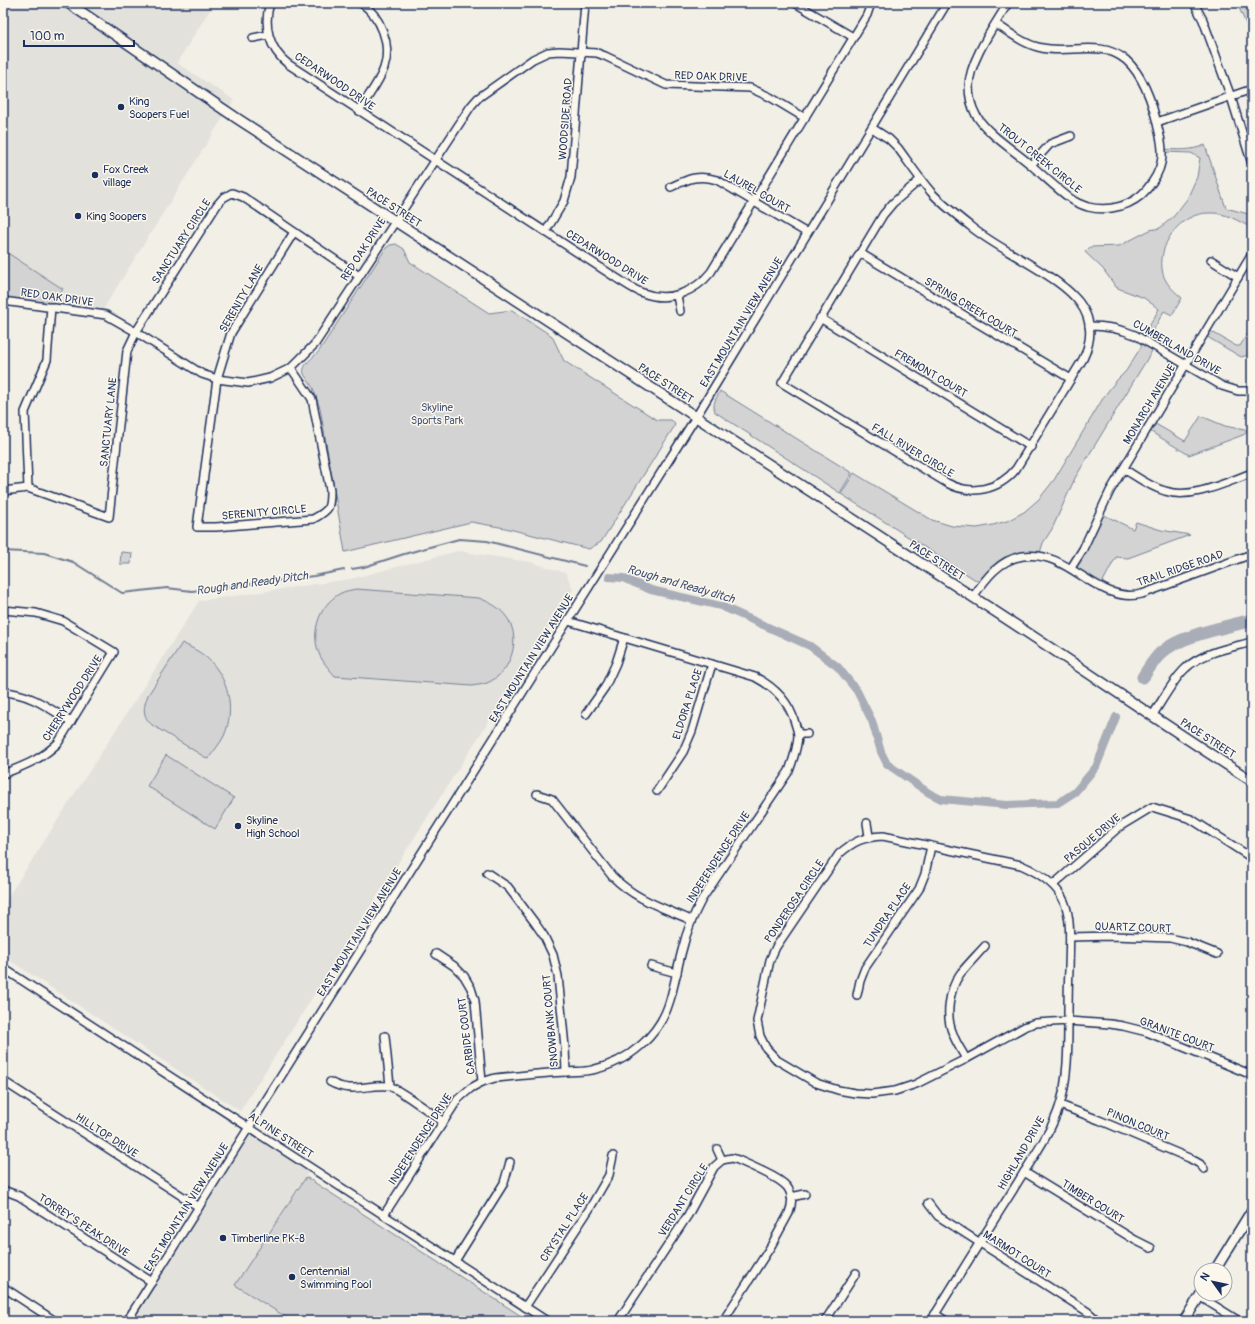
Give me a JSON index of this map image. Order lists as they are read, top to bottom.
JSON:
{
  "streets": {
    "main road": ["PACE STREET"],
    "street": [
      "RED OAK DRIVE",
      "CEDARWOOD DRIVE",
      "WOODSIDE ROAD",
      "TROUT CREEK CIRCLE",
      "LAUREL COURT",
      "SANCTUARY CIRCLE",
      "SERENITY LANE",
      "SPRING CREEK COURT",
      "EAST MOUNTAIN VIEW AVENUE",
      "CUMBERLAND DRIVE",
      "FREMONT COURT",
      "MONARCH AVENUE",
      "SANCTUARY LANE",
      "FALL RIVER CIRCLE",
      "SERENITY CIRCLE",
      "TRAIL RIDGE ROAD",
      "CHERRYWOOD DRIVE",
      "ELDORA PLACE",
      "PASQUE DRIVE",
      "INDEPENDENCE DRIVE",
      "PONDEROSA CIRCLE",
      "TUNDRA PLACE",
      "QUARTZ COURT",
      "SNOWBANK COURT",
      "GRANITE COURT",
      "CARBIDE COURT",
      "PINON COURT",
      "HILLTOP DRIVE",
      "ALPINE STREET",
      "HIGHLAND DRIVE",
      "VERDANT CIRCLE",
      "TIMBER COURT",
      "TORREY'S PEAK DRIVE",
      "CRYSTAL PLACE",
      "MARMOT COURT"
    ]
  },
  "crossings": [
    ["RED OAK DRIVE", "CEDARWOOD DRIVE"],
    ["RED OAK DRIVE", "WOODSIDE ROAD"],
    ["RED OAK DRIVE", "PACE STREET"],
    ["RED OAK DRIVE", "SANCTUARY CIRCLE"],
    ["RED OAK DRIVE", "SERENITY LANE"],
    ["RED OAK DRIVE", "SANCTUARY LANE"],
    ["RED OAK DRIVE", "SERENITY CIRCLE"],
    ["CEDARWOOD DRIVE", "WOODSIDE ROAD"],
    ["CEDARWOOD DRIVE", "LAUREL COURT"],
    ["LAUREL COURT", "EAST MOUNTAIN VIEW AVENUE"],
    ["PACE STREET", "EAST MOUNTAIN VIEW AVENUE"],
    ["PACE STREET", "TRAIL RIDGE ROAD"],
    ["SANCTUARY CIRCLE", "SERENITY LANE"],
    ["SANCTUARY CIRCLE", "SANCTUARY LANE"],
    ["SERENITY LANE", "SERENITY CIRCLE"],
    ["SPRING CREEK COURT", "FALL RIVER CIRCLE"],
    ["EAST MOUNTAIN VIEW AVENUE", "FALL RIVER CIRCLE"],
    ["EAST MOUNTAIN VIEW AVENUE", "INDEPENDENCE DRIVE"],
    ["EAST MOUNTAIN VIEW AVENUE", "HILLTOP DRIVE"],
    ["EAST MOUNTAIN VIEW AVENUE", "ALPINE STREET"],
    ["EAST MOUNTAIN VIEW AVENUE", "TORREY'S PEAK DRIVE"],
    ["CUMBERLAND DRIVE", "MONARCH AVENUE"],
    ["CUMBERLAND DRIVE", "FALL RIVER CIRCLE"],
    ["FREMONT COURT", "FALL RIVER CIRCLE"],
    ["MONARCH AVENUE", "TRAIL RIDGE ROAD"],
    ["ELDORA PLACE", "INDEPENDENCE DRIVE"],
    ["PASQUE DRIVE", "PONDEROSA CIRCLE"],
    ["PASQUE DRIVE", "HIGHLAND DRIVE"],
    ["INDEPENDENCE DRIVE", "SNOWBANK COURT"],
    ["INDEPENDENCE DRIVE", "CARBIDE COURT"],
    ["INDEPENDENCE DRIVE", "ALPINE STREET"],
    ["PONDEROSA CIRCLE", "TUNDRA PLACE"],
    ["PONDEROSA CIRCLE", "GRANITE COURT"],
    ["PONDEROSA CIRCLE", "HIGHLAND DRIVE"],
    ["QUARTZ COURT", "HIGHLAND DRIVE"],
    ["GRANITE COURT", "HIGHLAND DRIVE"],
    ["PINON COURT", "HIGHLAND DRIVE"],
    ["ALPINE STREET", "CRYSTAL PLACE"],
    ["HIGHLAND DRIVE", "TIMBER COURT"],
    ["HIGHLAND DRIVE", "MARMOT COURT"]
  ],
  "water": ["Rough and Ready Ditch", "Rough and Ready ditch"],
  "parks": ["Skyline Sports Park"],
  "places": [
    "King Soopers Fuel",
    "Fox Creek village",
    "King Soopers",
    "Skyline High School",
    "Timberline PK-8",
    "Centennial Swimming Pool"
  ],
  "scale_bar": "100 m",
  "north": "top left"
}
